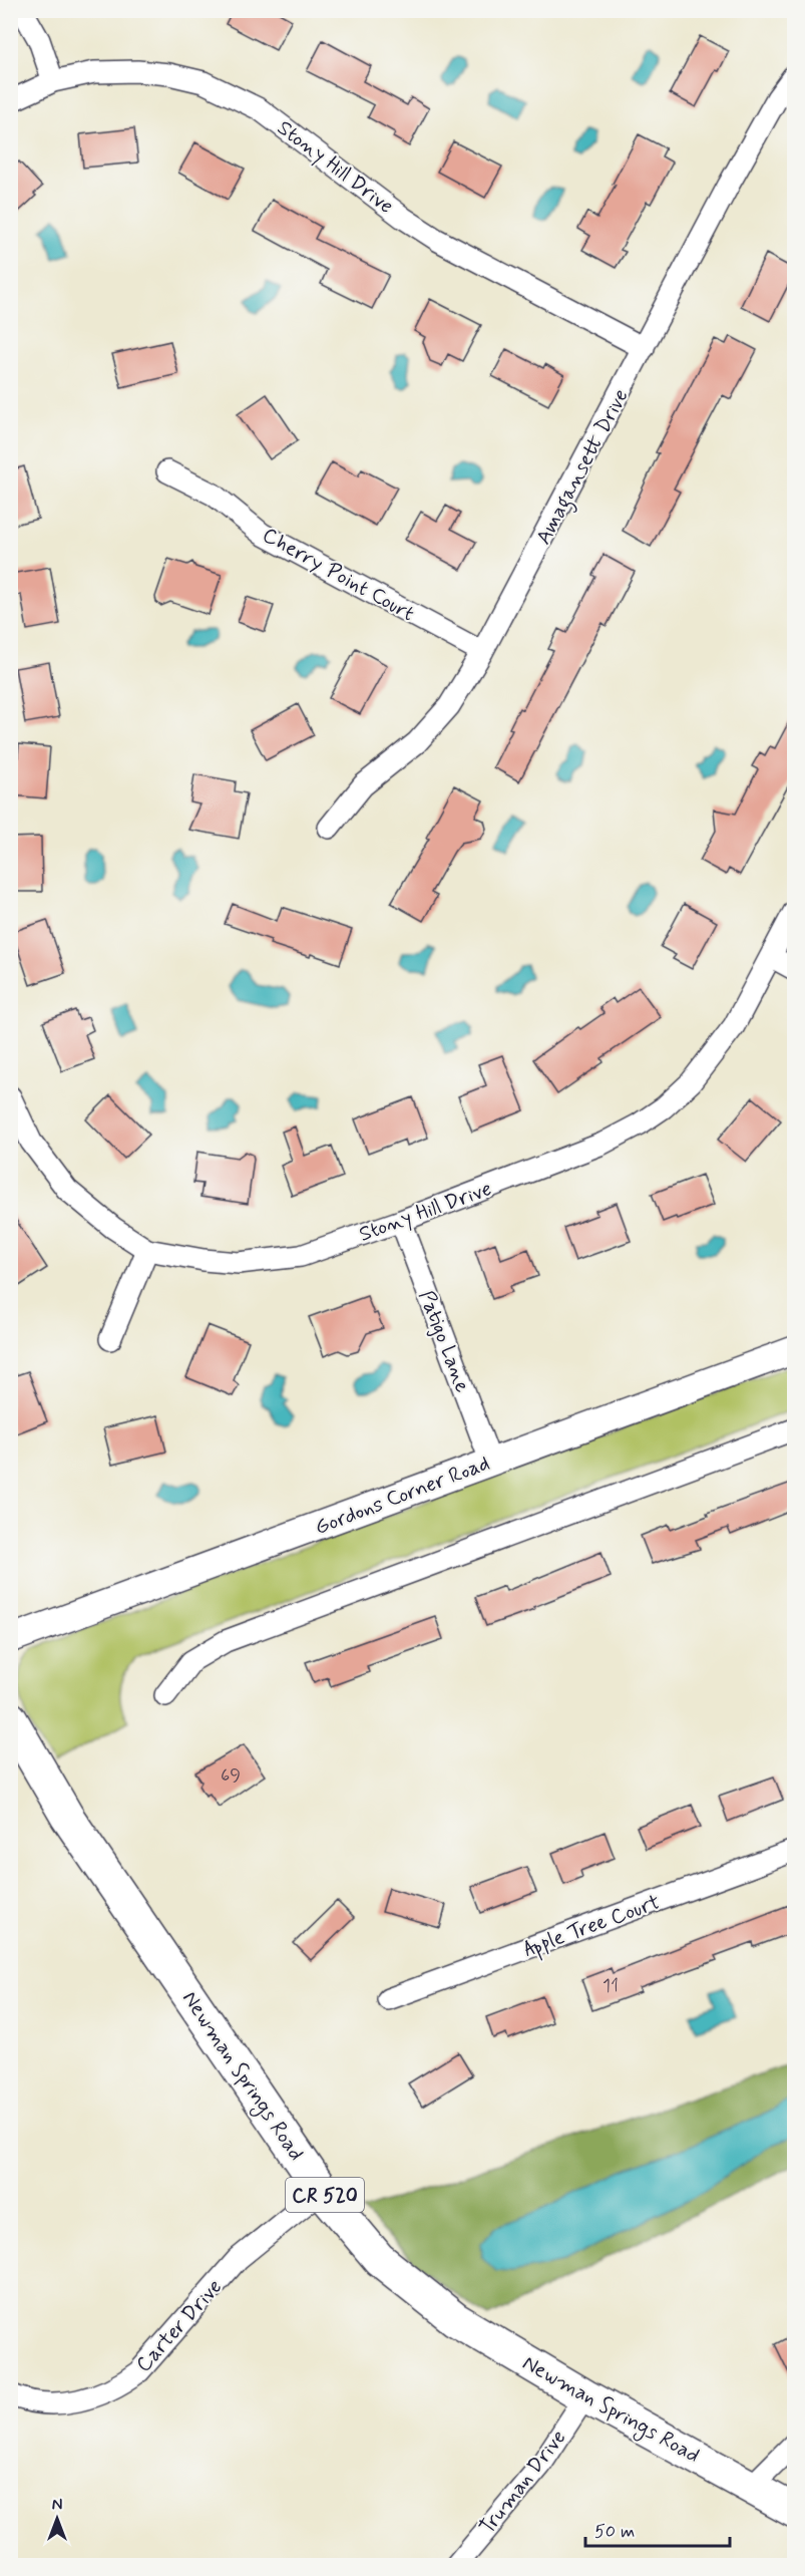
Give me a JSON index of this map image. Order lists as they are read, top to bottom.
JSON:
{
  "streets": {
    "main road": ["Newman Springs Road", "CR 520"],
    "street": [
      "Stony Hill Drive",
      "Amagansett Drive",
      "Cherry Point Court",
      "Patigo Lane",
      "Gordons Corner Road",
      "Apple Tree Court",
      "Carter Drive",
      "Truman Drive"
    ]
  },
  "crossings": [
    ["Stony Hill Drive", "Amagansett Drive"],
    ["Stony Hill Drive", "Patigo Lane"],
    ["Amagansett Drive", "Cherry Point Court"],
    ["Patigo Lane", "Gordons Corner Road"],
    ["Newman Springs Road", "Carter Drive"],
    ["Newman Springs Road", "Truman Drive"]
  ],
  "house_numbers": ["69", "11"],
  "scale_bar": "50 m",
  "north": "top"
}
